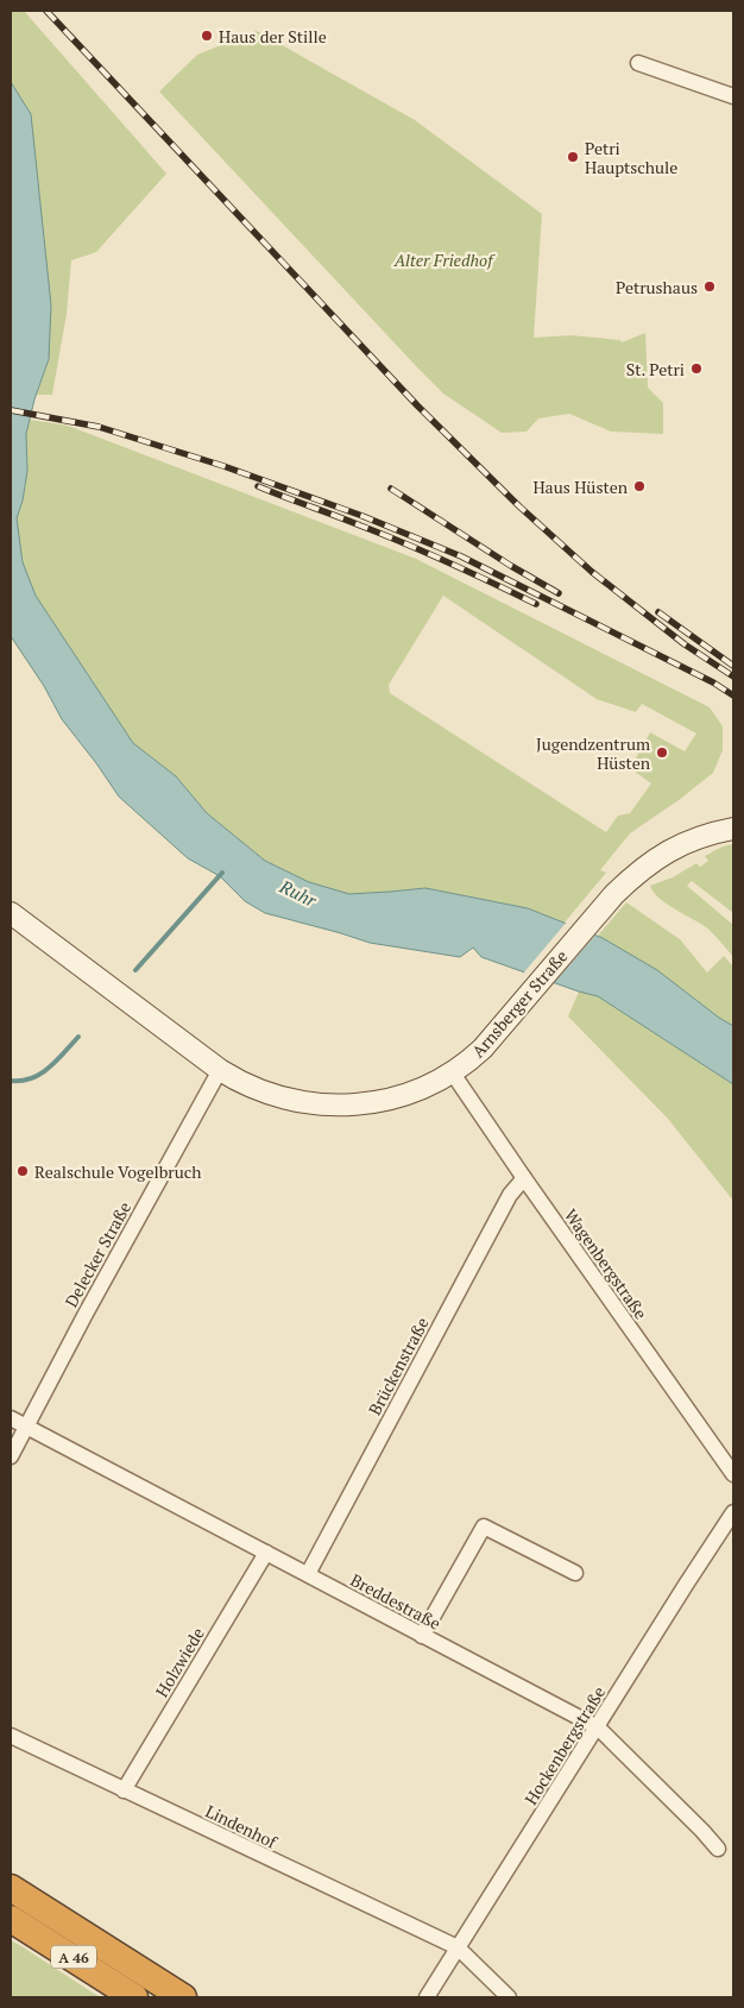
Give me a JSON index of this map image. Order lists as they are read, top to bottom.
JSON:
{
  "streets": {
    "highway": ["A 46"],
    "street": [
      "Arnsberger Straße",
      "Delecker Straße",
      "Wagenbergstraße",
      "Brückenstraße",
      "Breddestraße",
      "Holzwiede",
      "Hockenbergstraße",
      "Lindenhof"
    ]
  },
  "crossings": [
    ["Arnsberger Straße", "Delecker Straße"],
    ["Arnsberger Straße", "Wagenbergstraße"],
    ["Delecker Straße", "Breddestraße"],
    ["Wagenbergstraße", "Brückenstraße"],
    ["Brückenstraße", "Breddestraße"],
    ["Breddestraße", "Holzwiede"],
    ["Breddestraße", "Hockenbergstraße"],
    ["Holzwiede", "Lindenhof"],
    ["Hockenbergstraße", "Lindenhof"]
  ],
  "water": ["Ruhr"],
  "parks": ["Alter Friedhof"],
  "places": [
    "Haus der Stille",
    "Petri Hauptschule",
    "Petrushaus",
    "St. Petri",
    "Haus Hüsten",
    "Jugendzentrum Hüsten",
    "Realschule Vogelbruch"
  ]
}
